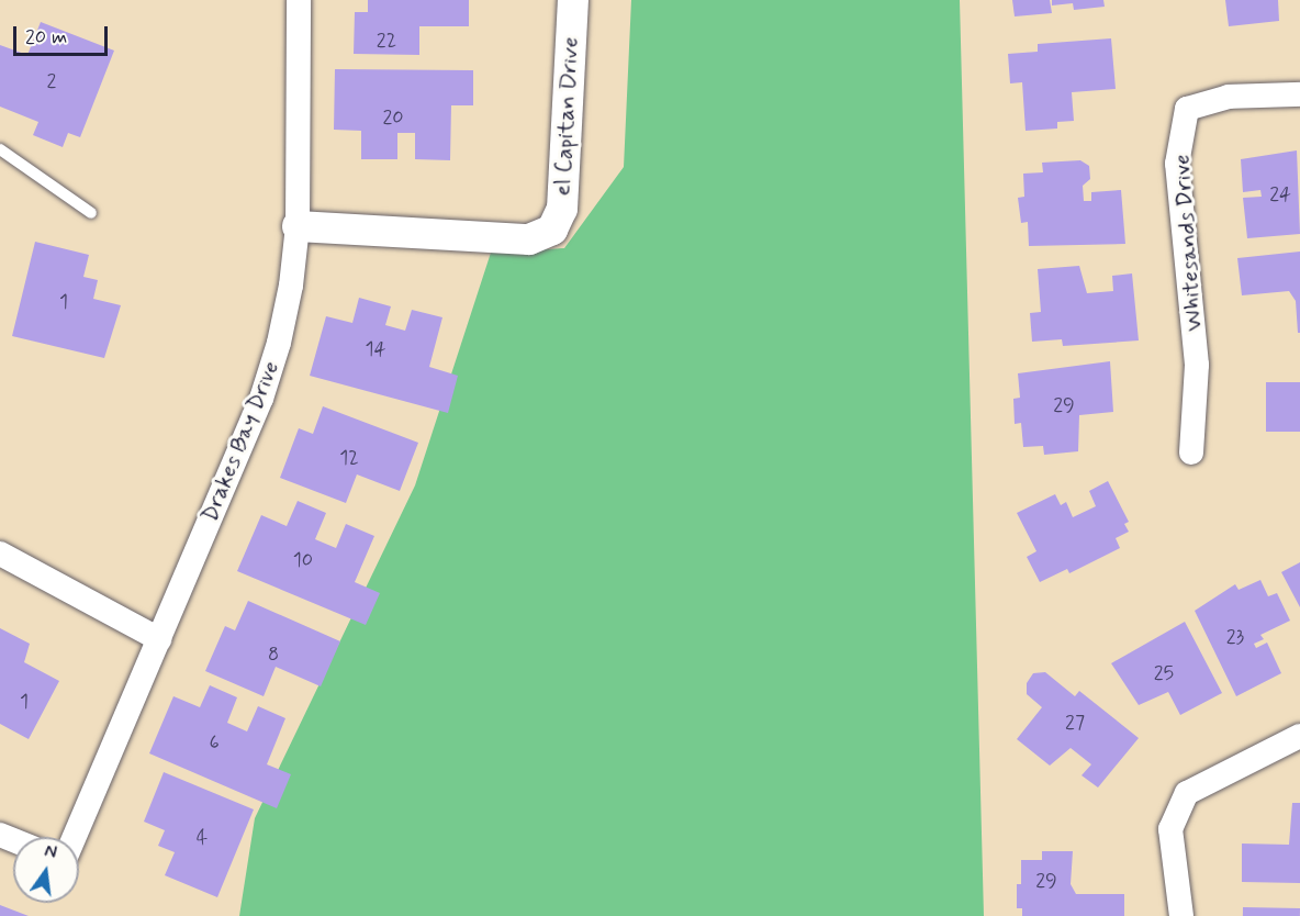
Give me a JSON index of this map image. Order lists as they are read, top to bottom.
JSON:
{
  "streets": {
    "street": ["el Capitan Drive", "Whitesands Drive", "Drakes Bay Drive"]
  },
  "crossings": [
    ["el Capitan Drive", "Drakes Bay Drive"]
  ],
  "house_numbers": [
    "22",
    "2",
    "20",
    "24",
    "1",
    "14",
    "29",
    "12",
    "10",
    "23",
    "8",
    "25",
    "1",
    "27",
    "6",
    "4",
    "29"
  ],
  "scale_bar": "20 m",
  "north": "top"
}
